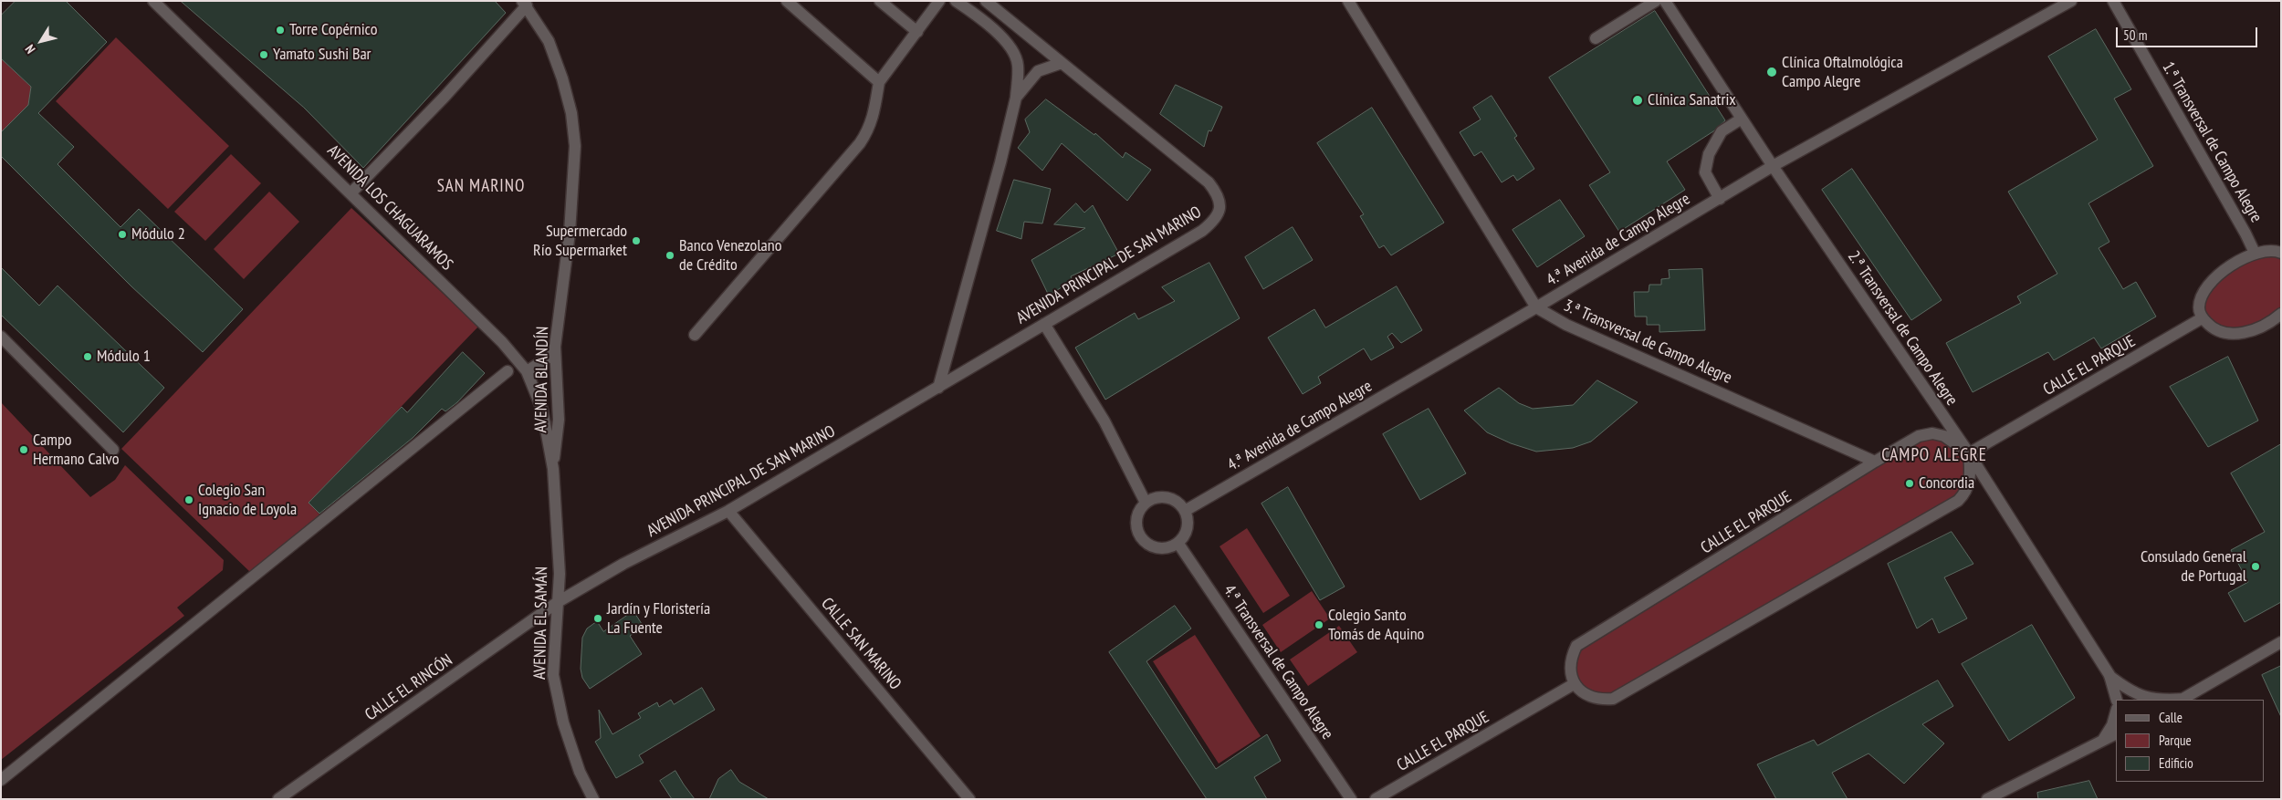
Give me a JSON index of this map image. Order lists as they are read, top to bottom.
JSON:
{
  "streets": {
    "street": [
      "1.ª Transversal de Campo Alegre",
      "AVENIDA LOS CHAGUARAMOS",
      "4.ª Avenida de Campo Alegre",
      "AVENIDA PRINCIPAL DE SAN MARINO",
      "2.ª Transversal de Campo Alegre",
      "3.ª Transversal de Campo Alegre",
      "CALLE EL PARQUE",
      "AVENIDA BLANDÍN",
      "AVENIDA EL SAMÁN",
      "CALLE SAN MARINO",
      "4.ª Transversal de Campo Alegre",
      "CALLE EL RINCÓN"
    ]
  },
  "crossings": [
    ["AVENIDA LOS CHAGUARAMOS", "AVENIDA BLANDÍN"],
    ["AVENIDA LOS CHAGUARAMOS", "AVENIDA EL SAMÁN"],
    ["4.ª Avenida de Campo Alegre", "2.ª Transversal de Campo Alegre"],
    ["4.ª Avenida de Campo Alegre", "3.ª Transversal de Campo Alegre"],
    ["4.ª Avenida de Campo Alegre", "4.ª Transversal de Campo Alegre"],
    ["AVENIDA PRINCIPAL DE SAN MARINO", "AVENIDA EL SAMÁN"],
    ["AVENIDA PRINCIPAL DE SAN MARINO", "CALLE SAN MARINO"],
    ["AVENIDA PRINCIPAL DE SAN MARINO", "CALLE EL RINCÓN"],
    ["2.ª Transversal de Campo Alegre", "CALLE EL PARQUE"],
    ["3.ª Transversal de Campo Alegre", "CALLE EL PARQUE"],
    ["AVENIDA BLANDÍN", "AVENIDA EL SAMÁN"],
    ["AVENIDA EL SAMÁN", "CALLE EL RINCÓN"]
  ],
  "districts": ["SAN MARINO", "CAMPO ALEGRE"],
  "places": [
    "Torre Copérnico",
    "Yamato Sushi Bar",
    "Clínica Oftalmológica Campo Alegre",
    "Clínica Sanatrix",
    "Módulo 2",
    "Supermercado Río Supermarket",
    "Banco Venezolano de Crédito",
    "Módulo 1",
    "Campo Hermano Calvo",
    "Concordia",
    "Colegio San Ignacio de Loyola",
    "Consulado General de Portugal",
    "Jardín y Floristería La Fuente",
    "Colegio Santo Tomás de Aquino"
  ],
  "legend": ["Calle", "Parque", "Edificio"],
  "scale_bar": "50 m",
  "north": "bottom left"
}
